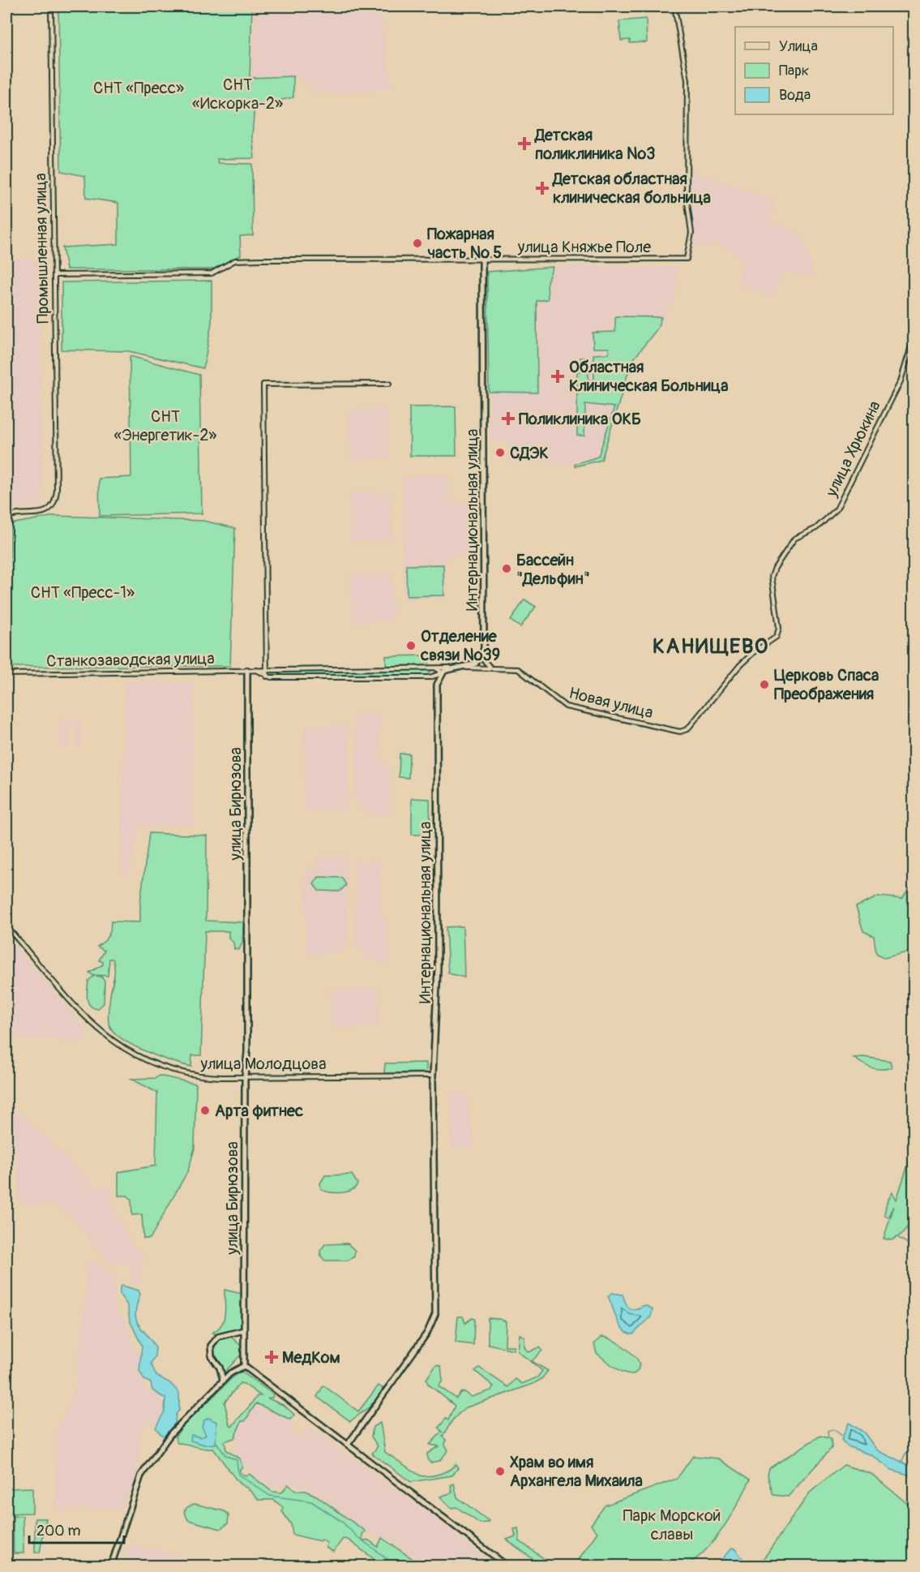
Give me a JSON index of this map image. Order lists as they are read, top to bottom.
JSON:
{
  "streets": {
    "main road": ["Интернациональная улица", "улица Бирюзова"],
    "street": [
      "улица Княжье Поле",
      "Промышленная улица",
      "улица Хрюкина",
      "Станкозаводская улица",
      "Новая улица",
      "улица Молодцова"
    ]
  },
  "crossings": [
    ["улица Княжье Поле", "Интернациональная улица"],
    ["улица Хрюкина", "Новая улица"],
    ["Интернациональная улица", "Станкозаводская улица"],
    ["Интернациональная улица", "Новая улица"],
    ["Интернациональная улица", "улица Молодцова"],
    ["Станкозаводская улица", "улица Бирюзова"],
    ["улица Бирюзова", "улица Молодцова"]
  ],
  "districts": ["КАНИЩЕВО"],
  "parks": [
    "СНТ «Искорка-2»",
    "СНТ «Пресс»",
    "СНТ «Энергетик-2»",
    "СНТ «Пресс-1»",
    "Парк Морской славы"
  ],
  "places": {
    "health": [
      "Детская поликлиника №3",
      "Детская областная клиническая больница",
      "Областная Клиническая Больница",
      "Поликлиника ОКБ",
      "МедКом"
    ],
    "other": [
      "Пожарная часть № 5",
      "СДЭК",
      "Бассейн \"Дельфин\"",
      "Отделение связи №39",
      "Церковь Спаса Преображения",
      "Арта фитнес",
      "Храм во имя Архангела Михаила"
    ]
  },
  "legend": ["Улица", "Парк", "Вода"],
  "scale_bar": "200 m"
}
